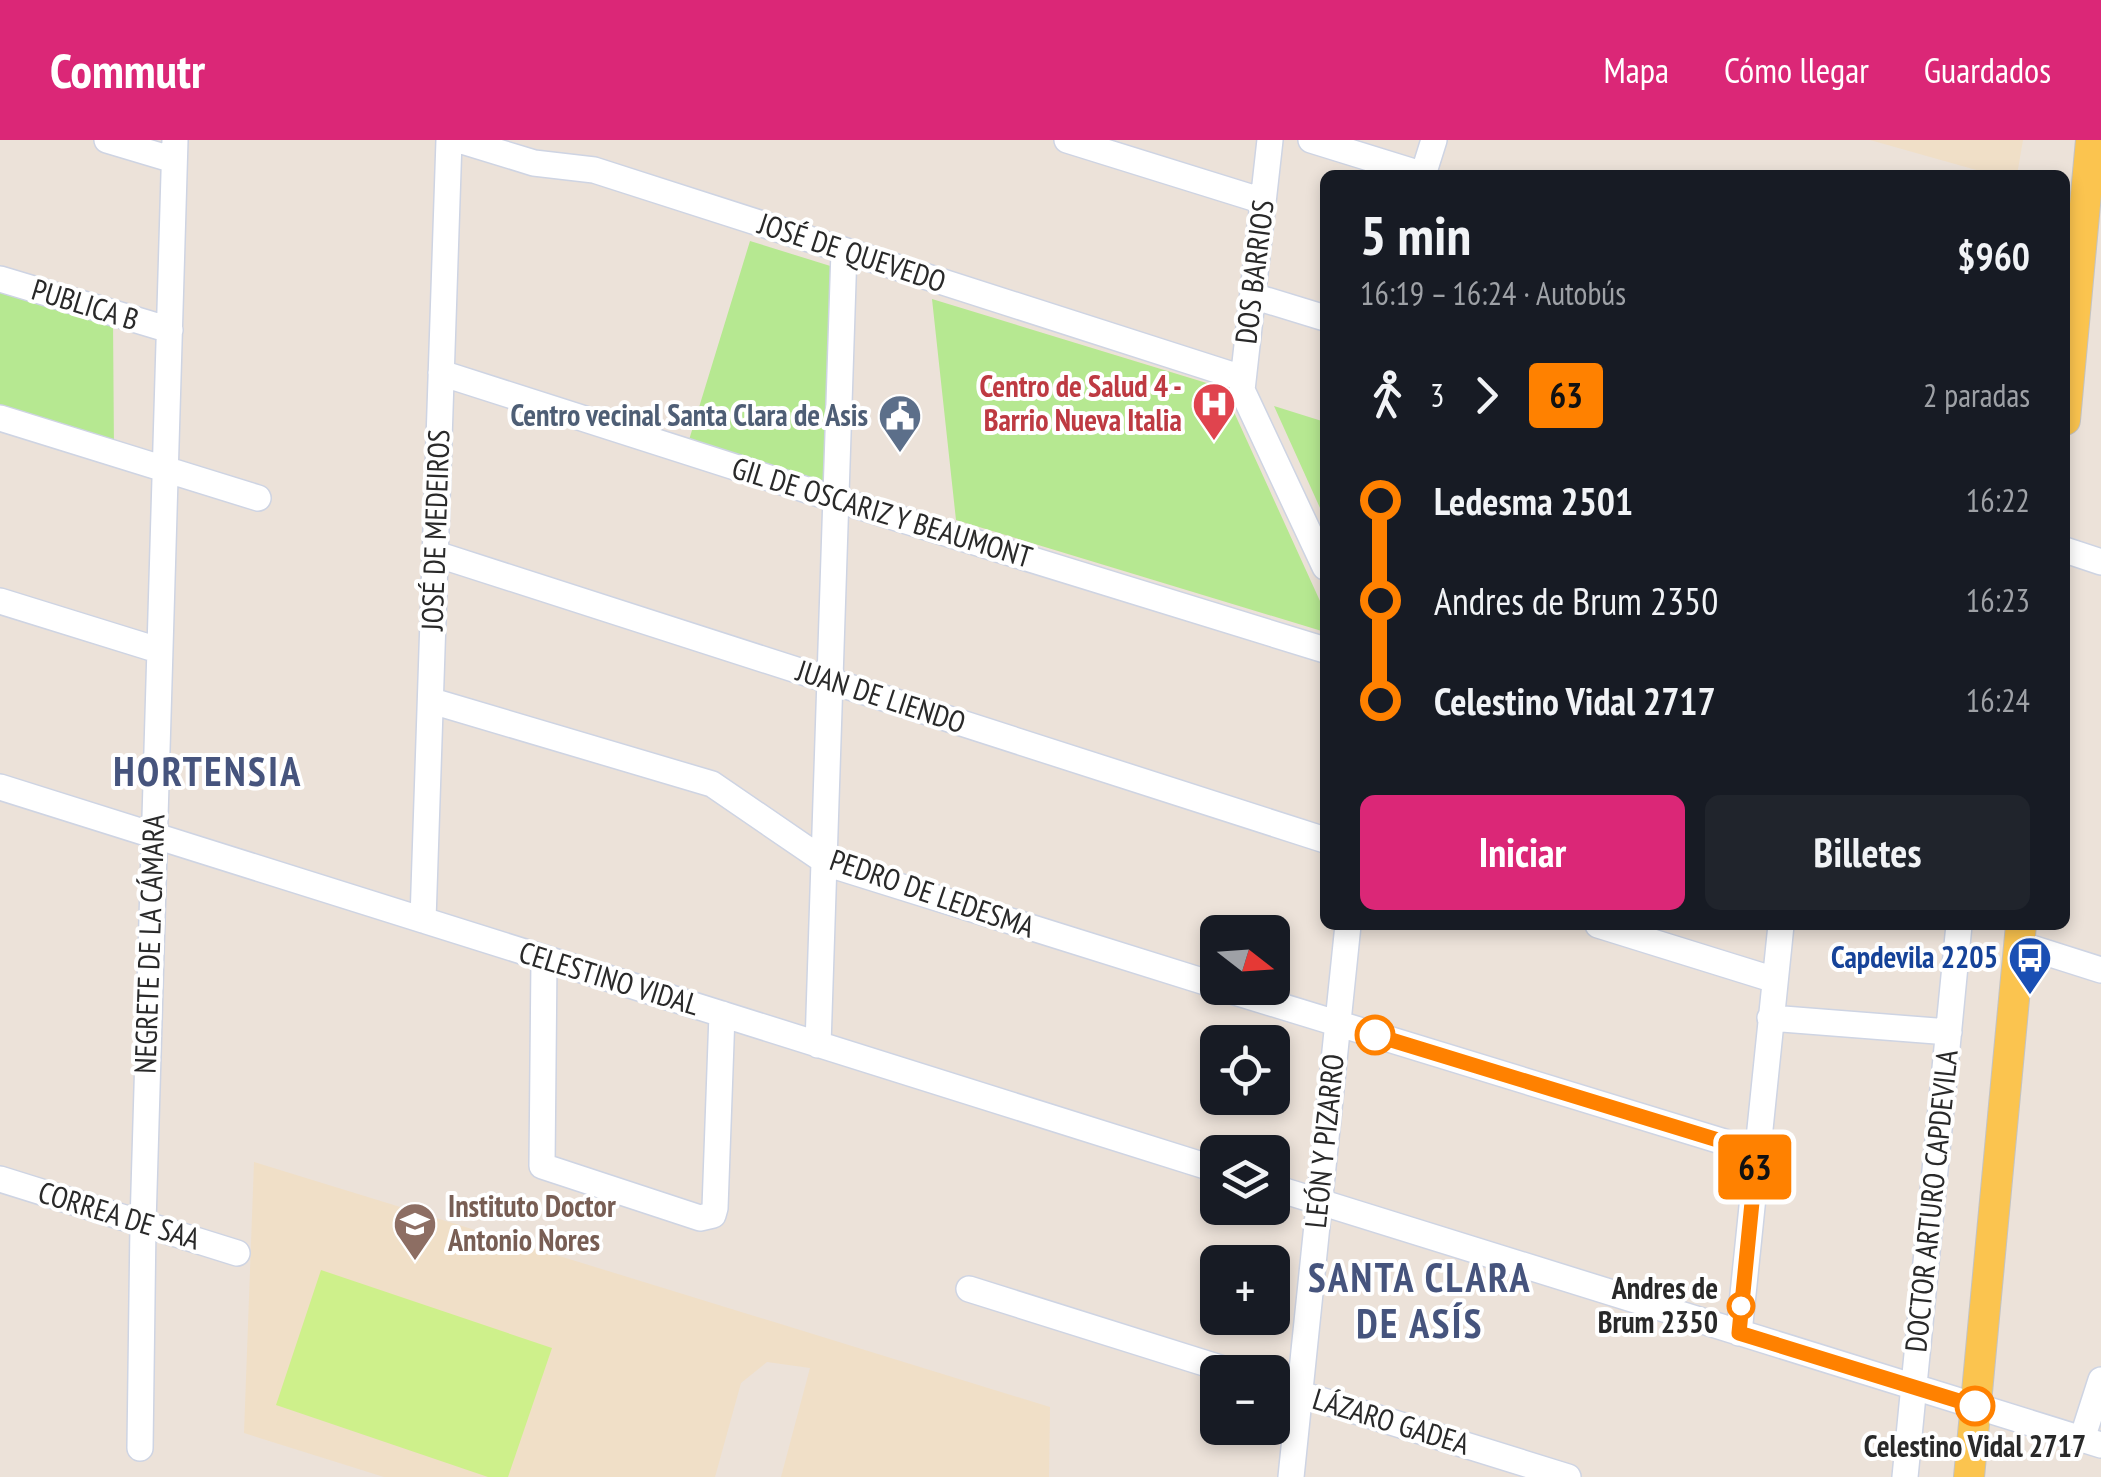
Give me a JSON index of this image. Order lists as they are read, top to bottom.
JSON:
{
  "streets": {
    "street": [
      "JOSÉ DE QUEVEDO",
      "DOS BARRIOS",
      "PUBLICA B",
      "GIL DE OSCARIZ Y BEAUMONT",
      "JOSÉ DE MEDEIROS",
      "JUAN DE LIENDO",
      "PEDRO DE LEDESMA",
      "NEGRETE DE LA CÁMARA",
      "CELESTINO VIDAL",
      "LEÓN Y PIZARRO",
      "DOCTOR ARTURO CAPDEVILA",
      "CORREA DE SAA",
      "LÁZARO GADEA"
    ]
  },
  "crossings": [
    ["JOSÉ DE QUEVEDO", "DOS BARRIOS"],
    ["PUBLICA B", "NEGRETE DE LA CÁMARA"],
    ["GIL DE OSCARIZ Y BEAUMONT", "JOSÉ DE MEDEIROS"],
    ["JOSÉ DE MEDEIROS", "JUAN DE LIENDO"],
    ["JOSÉ DE MEDEIROS", "PEDRO DE LEDESMA"],
    ["JOSÉ DE MEDEIROS", "CELESTINO VIDAL"],
    ["PEDRO DE LEDESMA", "LEÓN Y PIZARRO"],
    ["NEGRETE DE LA CÁMARA", "CELESTINO VIDAL"],
    ["NEGRETE DE LA CÁMARA", "CORREA DE SAA"],
    ["LEÓN Y PIZARRO", "LÁZARO GADEA"]
  ],
  "districts": ["HORTENSIA", "SANTA CLARA DE ASÍS"],
  "places": {
    "hospital": ["Centro de Salud 4 - Barrio Nueva Italia"],
    "public building": ["Centro vecinal Santa Clara de Asis"],
    "bus stop": ["Capdevila 2205"],
    "school or university": ["Instituto Doctor Antonio Nores"],
    "other": ["Andres de Brum 2350", "Celestino Vidal 2717"]
  },
  "lines": ["bus line 63"],
  "north": "right",
  "page": {
    "header": "Commutr",
    "nav": ["Mapa", "Cómo llegar", "Guardados"],
    "on_map": "63",
    "heading": ["5 min", "16:19 – 16:24 · Autobús", "$960"],
    "legs": ["3", "63", "2 paradas"],
    "list": [
      {
        "name": "Ledesma 2501",
        "value": "16:22"
      },
      {
        "name": "Andres de Brum 2350",
        "value": "16:23"
      },
      {
        "name": "Celestino Vidal 2717",
        "value": "16:24"
      }
    ],
    "buttons": ["Iniciar", "Billetes"],
    "map_buttons": ["+", "−"]
  }
}
